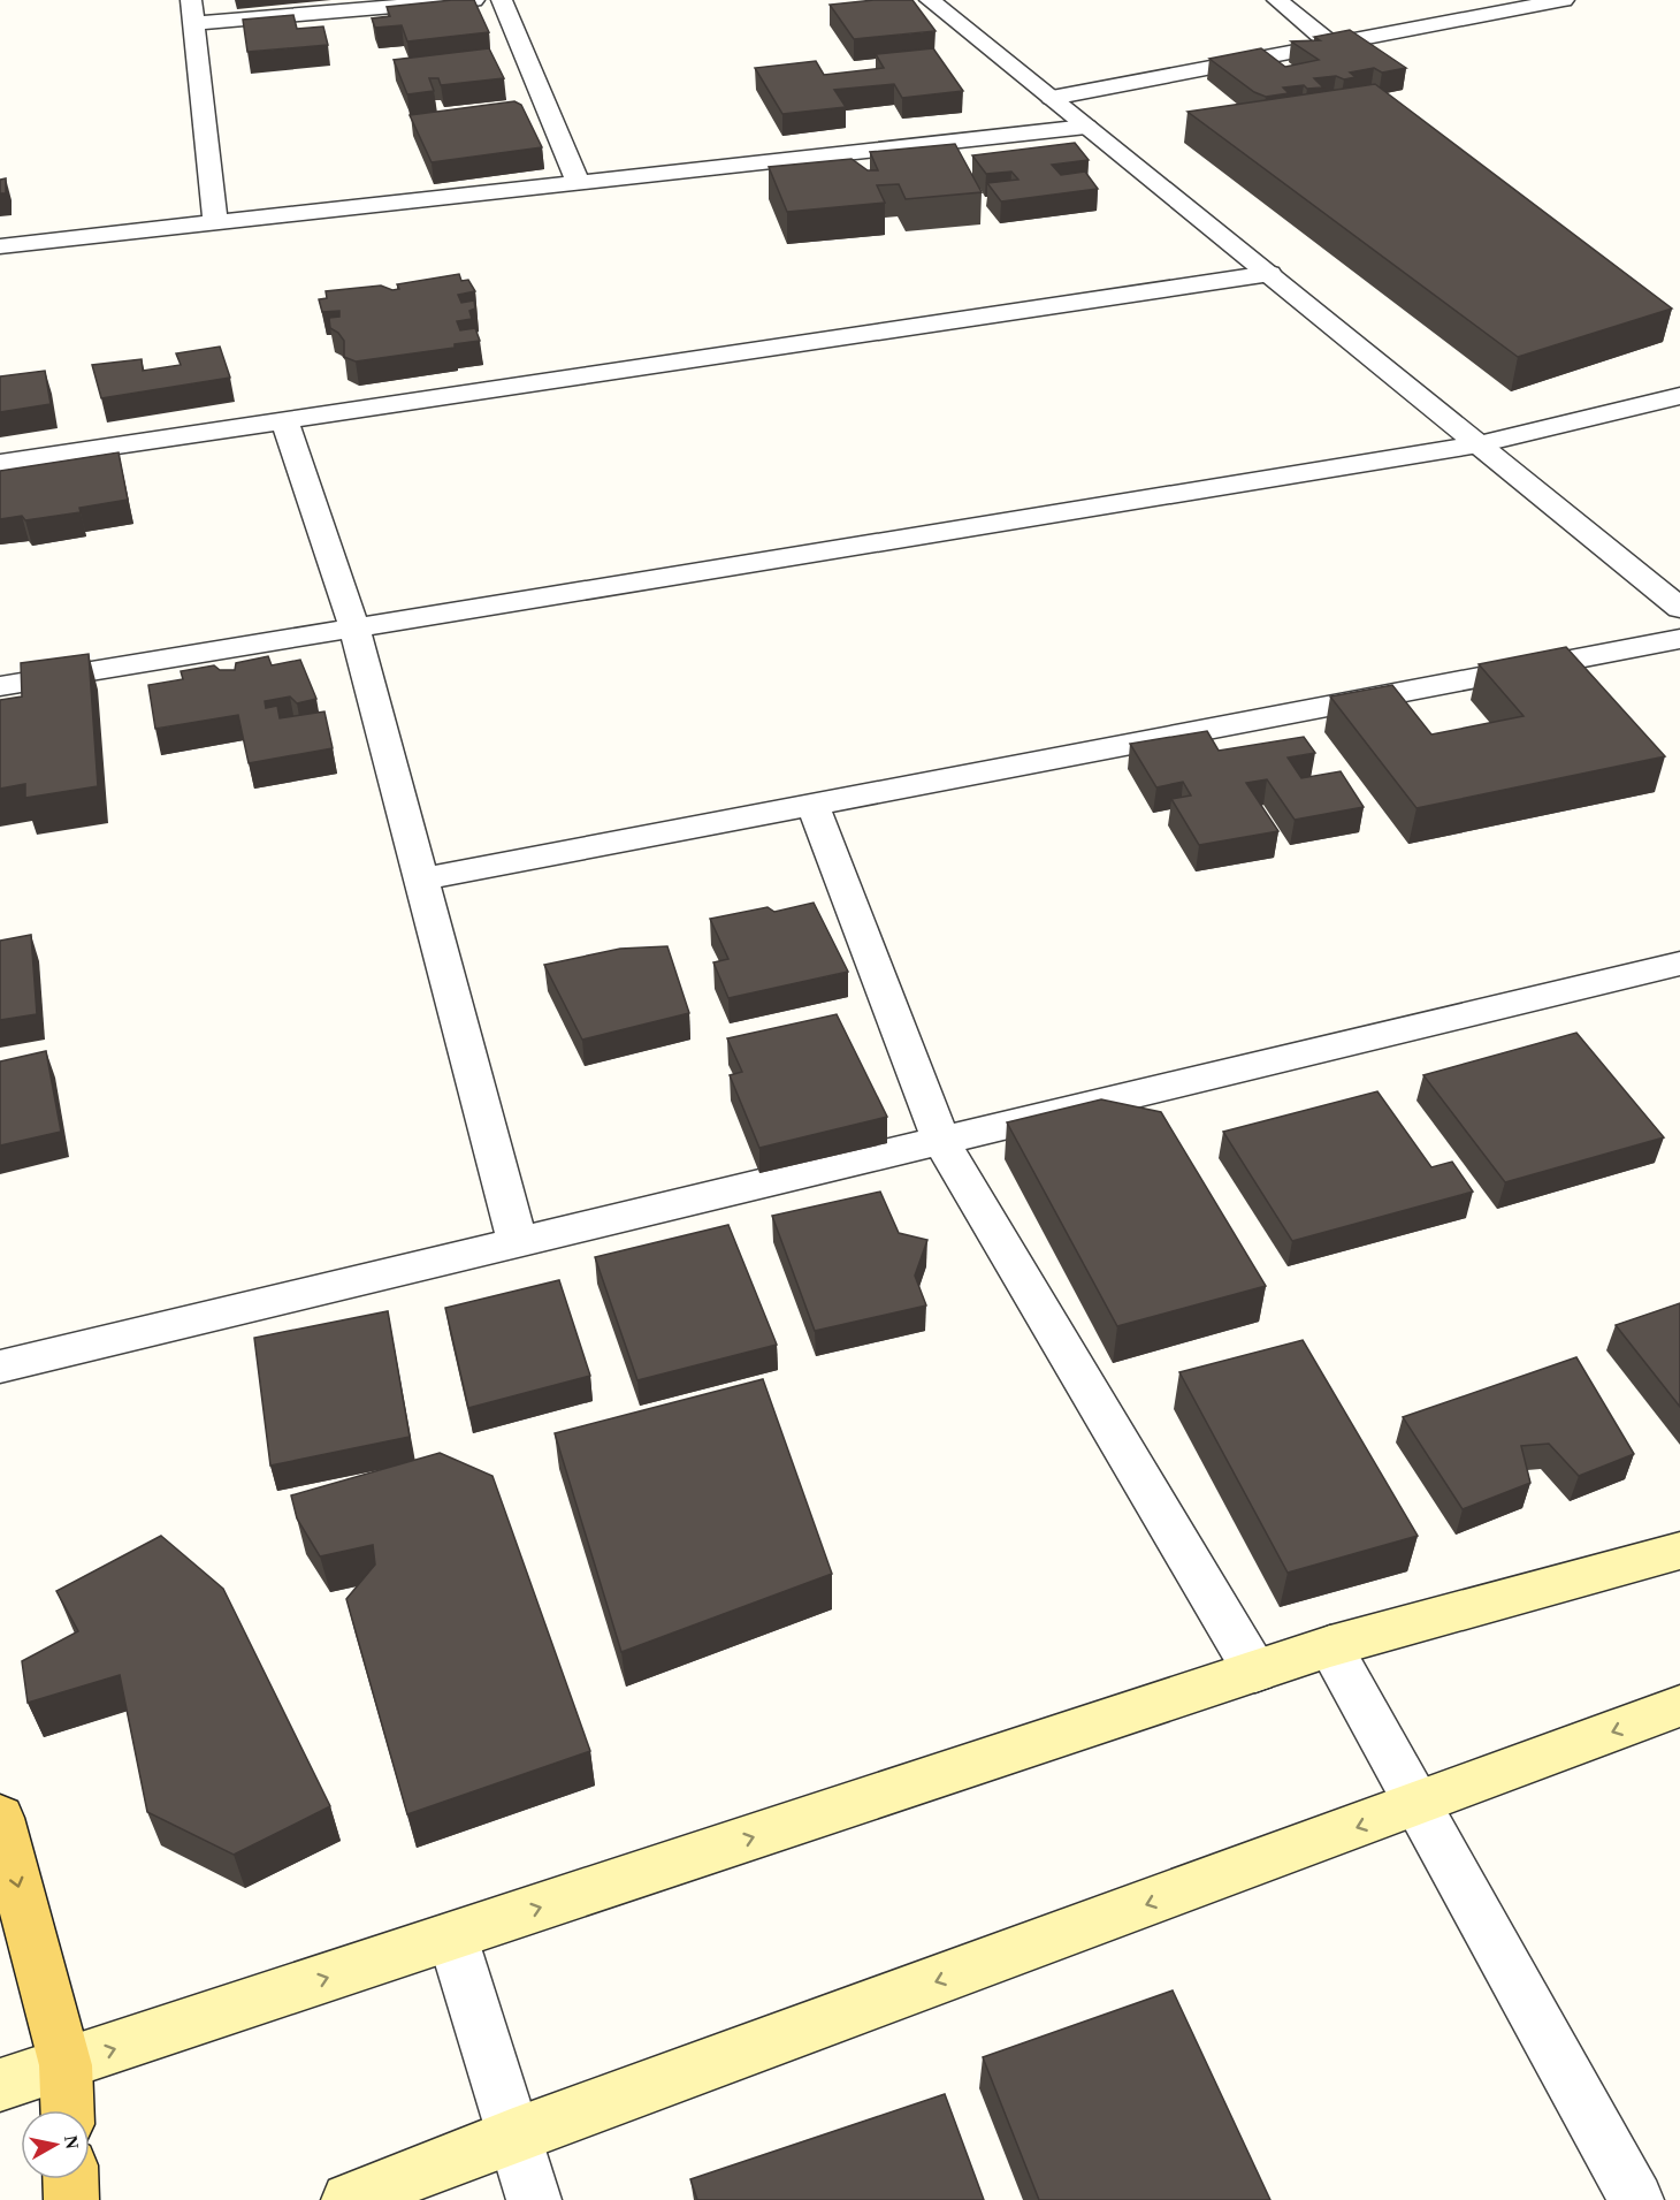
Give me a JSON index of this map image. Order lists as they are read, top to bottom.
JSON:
{
  "north": "right"
}
